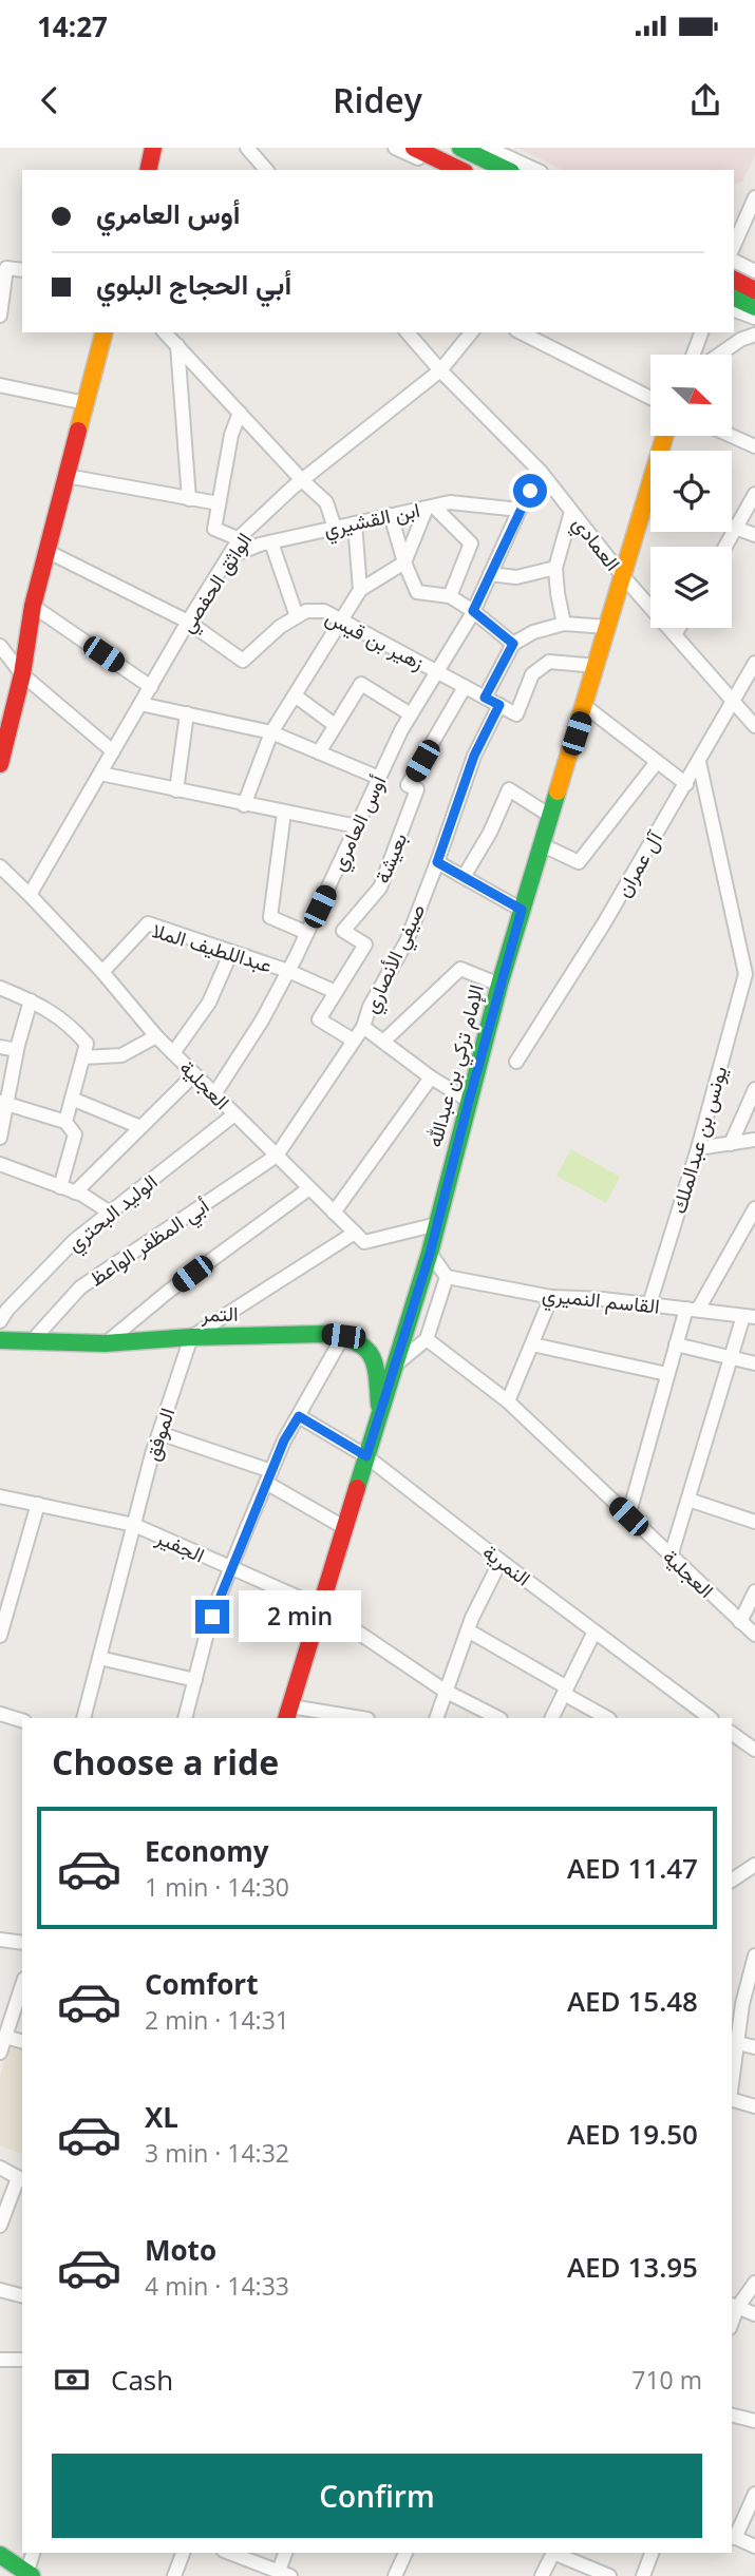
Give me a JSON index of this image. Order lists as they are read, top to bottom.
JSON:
{
  "streets": {
    "street": [
      "ابن القشيري",
      "العمادي",
      "الواثق الحفصي",
      "زهير بن قيس",
      "أوس العامري",
      "بعيشة",
      "آل عمران",
      "عبداللطيف الملا",
      "صيفي الأنصاري",
      "الإمام تركي بن عبدالله",
      "العجلية",
      "يونس بن عبدالملك",
      "الوليد البحتري",
      "أبي المظفر الواعظ",
      "القاسم النميري",
      "التمر",
      "الموفق",
      "الجفير",
      "النمرية"
    ]
  },
  "crossings": [
    ["ابن القشيري", "الواثق الحفصي"],
    ["ابن القشيري", "أوس العامري"],
    ["العمادي", "الواثق الحفصي"],
    ["العمادي", "أوس العامري"],
    ["العمادي", "آل عمران"],
    ["العمادي", "الإمام تركي بن عبدالله"],
    ["الواثق الحفصي", "زهير بن قيس"],
    ["الواثق الحفصي", "العجلية"],
    ["زهير بن قيس", "أوس العامري"],
    ["زهير بن قيس", "بعيشة"],
    ["زهير بن قيس", "صيفي الأنصاري"],
    ["زهير بن قيس", "الإمام تركي بن عبدالله"],
    ["أوس العامري", "عبداللطيف الملا"],
    ["أوس العامري", "العجلية"],
    ["بعيشة", "عبداللطيف الملا"],
    ["بعيشة", "صيفي الأنصاري"],
    ["عبداللطيف الملا", "العجلية"],
    ["صيفي الأنصاري", "العجلية"],
    ["صيفي الأنصاري", "أبي المظفر الواعظ"],
    ["الإمام تركي بن عبدالله", "الجفير"],
    ["الإمام تركي بن عبدالله", "النمرية"],
    ["العجلية", "الوليد البحتري"],
    ["العجلية", "أبي المظفر الواعظ"],
    ["يونس بن عبدالملك", "القاسم النميري"],
    ["أبي المظفر الواعظ", "التمر"],
    ["التمر", "الموفق"],
    ["الموفق", "الجفير"]
  ],
  "north": "bottom right",
  "page": {
    "status": "14:27",
    "header": "Ridey",
    "banner": ["أوس العامري", "أبي الحجاج البلوي"],
    "bubble": "2 min",
    "heading": "Choose a ride",
    "list": [
      {
        "name": "Economy",
        "note": "1 min · 14:30",
        "value": "AED 11.47"
      },
      {
        "name": "Comfort",
        "note": "2 min · 14:31",
        "value": "AED 15.48"
      },
      {
        "name": "XL",
        "note": "3 min · 14:32",
        "value": "AED 19.50"
      },
      {
        "name": "Moto",
        "note": "4 min · 14:33",
        "value": "AED 13.95"
      }
    ],
    "pay": ["Cash", "710 m"],
    "buttons": "Confirm"
  }
}
